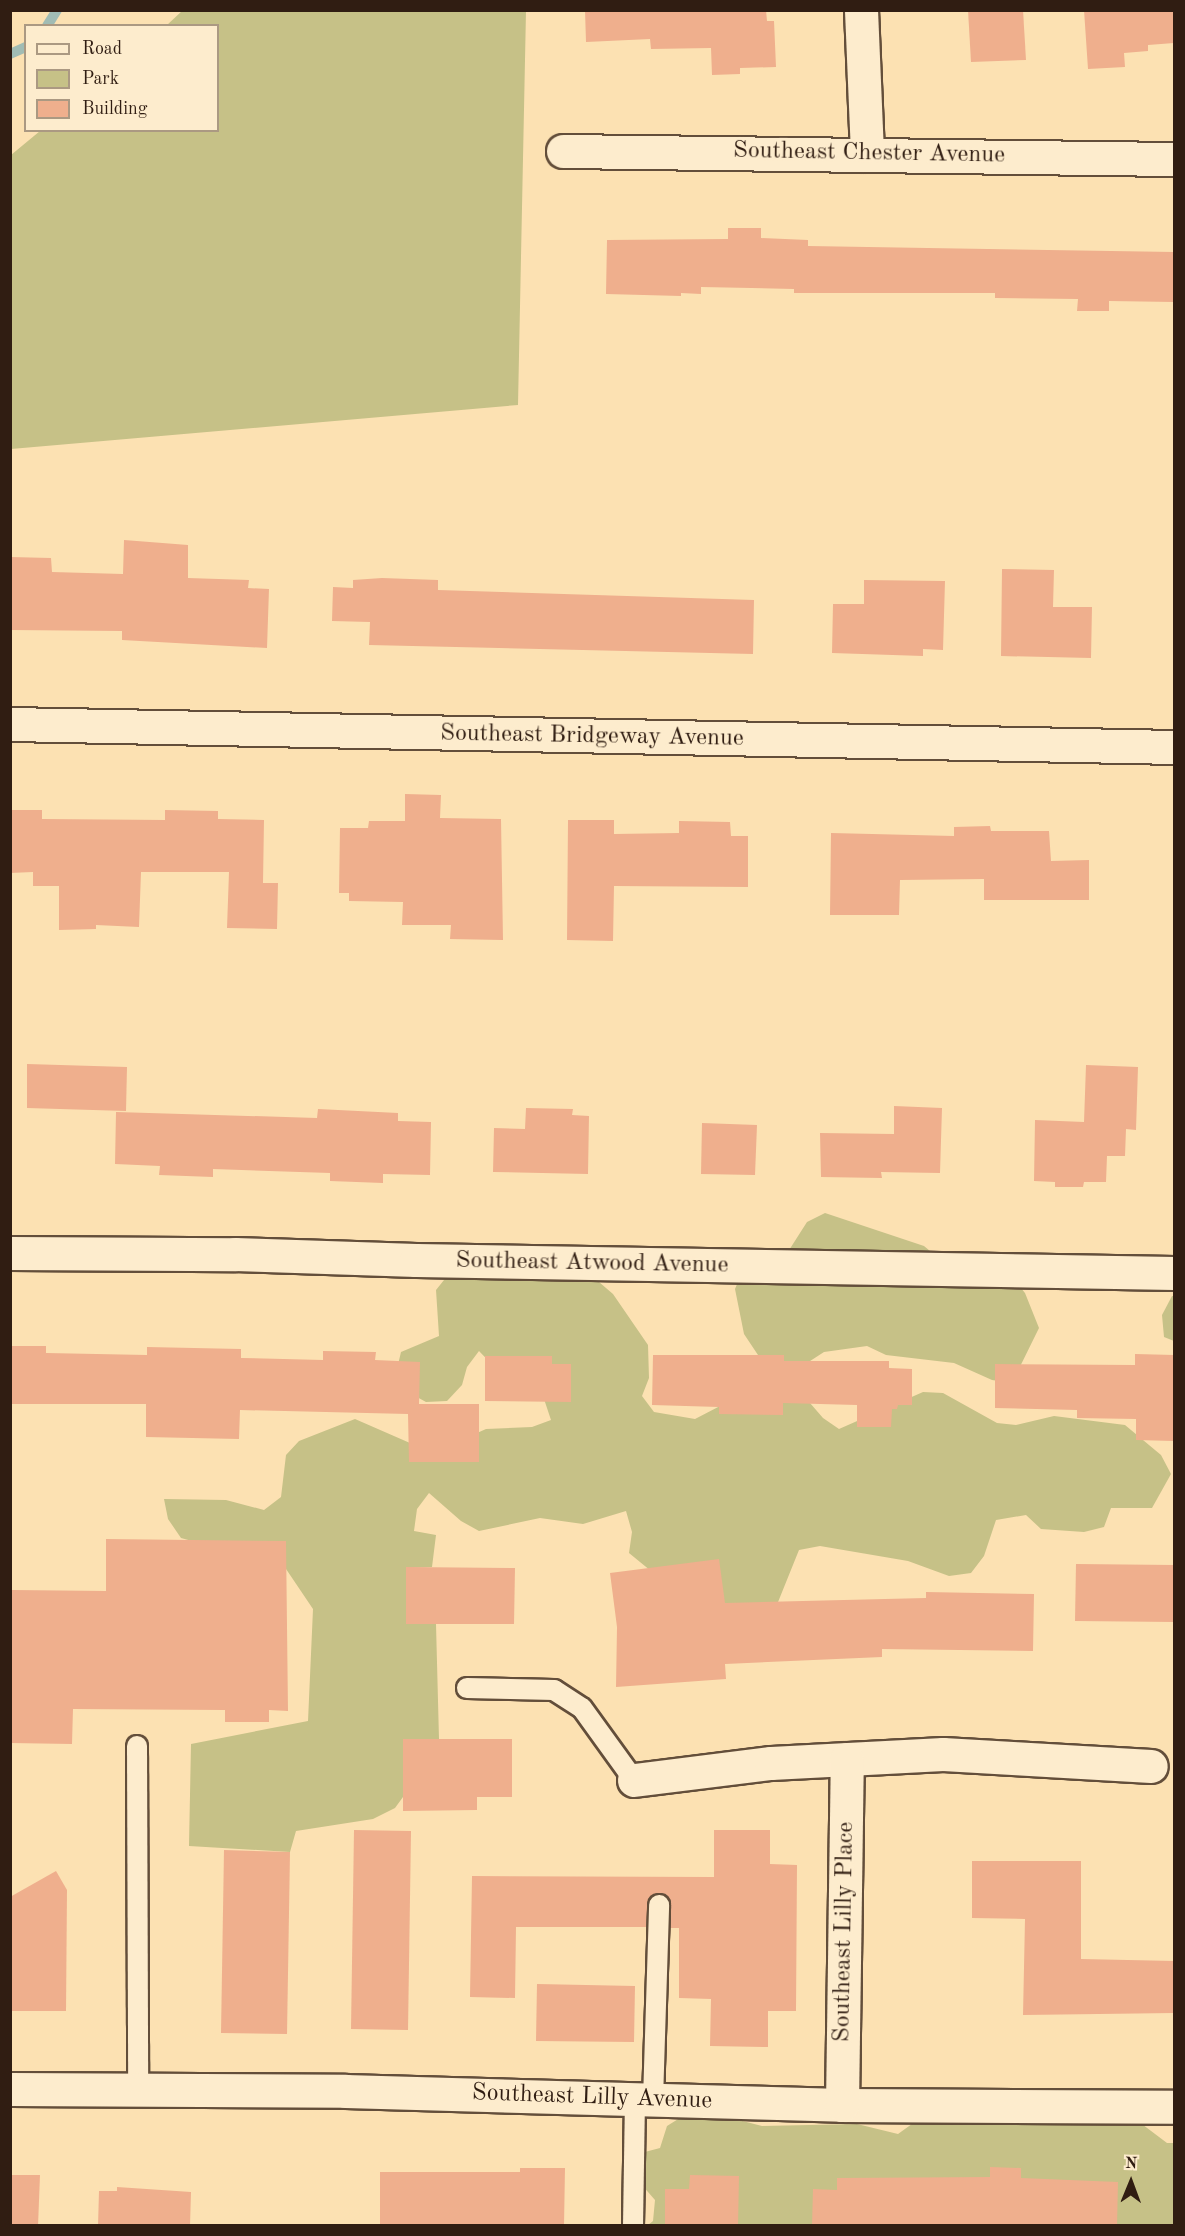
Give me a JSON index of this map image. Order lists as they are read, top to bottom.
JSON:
{
  "streets": {
    "street": [
      "Southeast Chester Avenue",
      "Southeast Bridgeway Avenue",
      "Southeast Atwood Avenue",
      "Southeast Lilly Place",
      "Southeast Lilly Avenue"
    ]
  },
  "crossings": [
    ["Southeast Lilly Place", "Southeast Lilly Avenue"]
  ],
  "legend": ["Road", "Park", "Building"],
  "north": "top"
}
